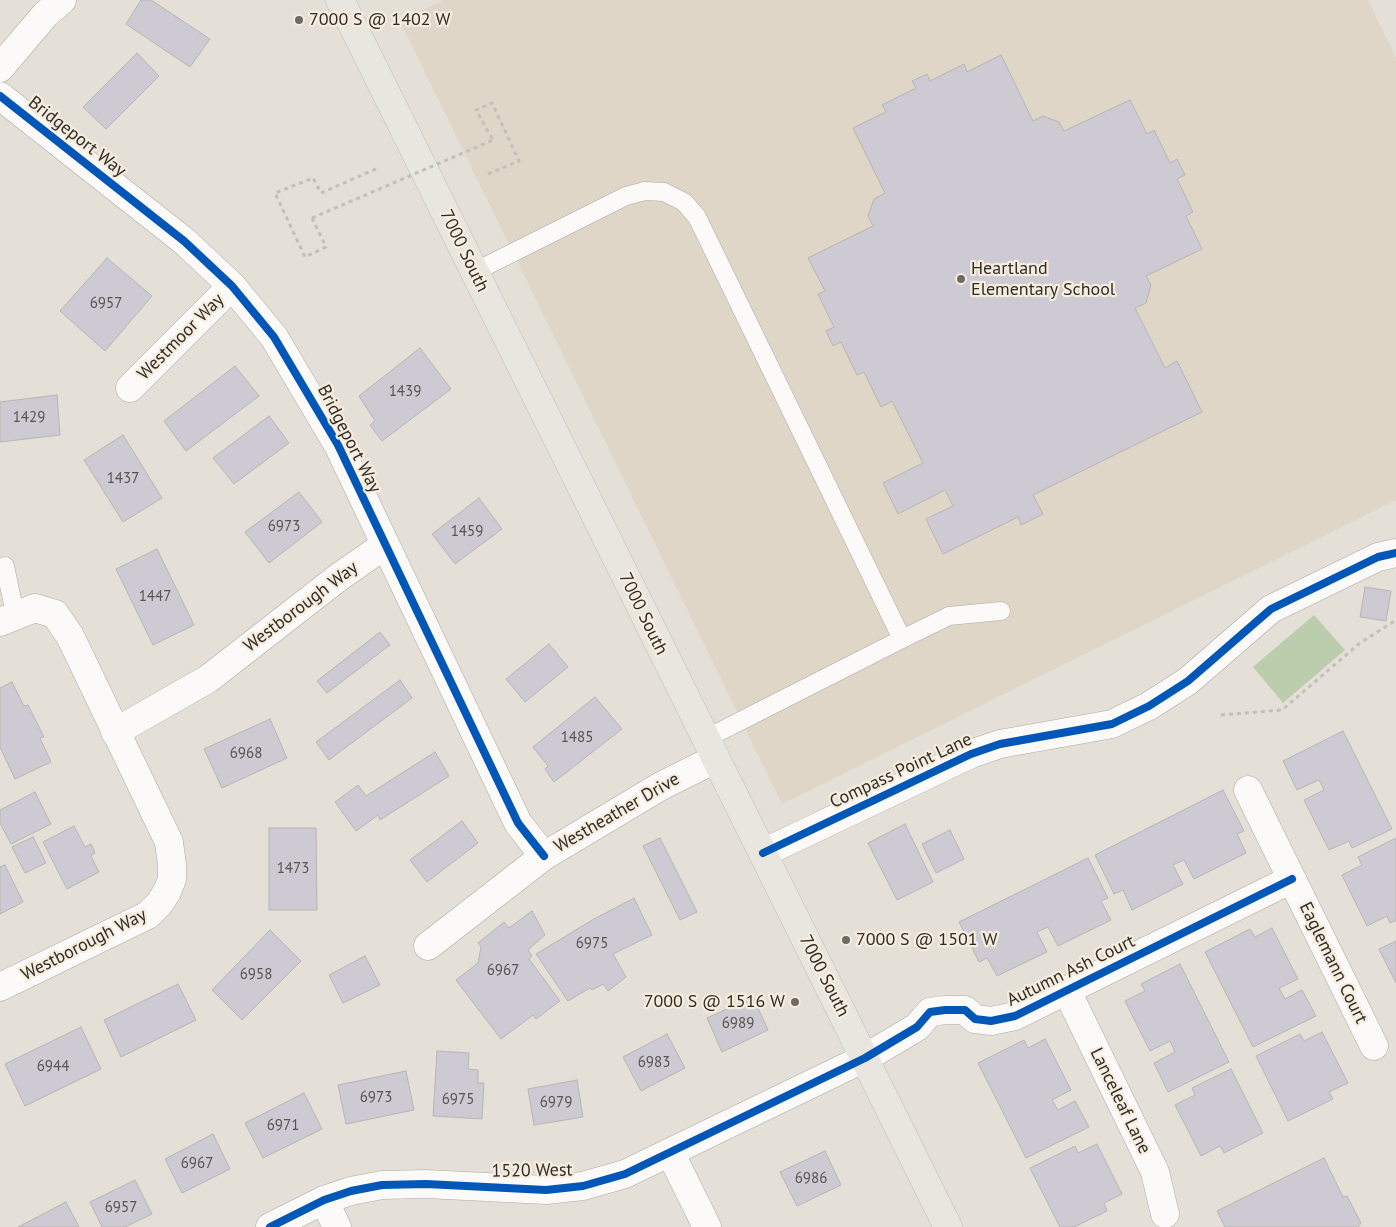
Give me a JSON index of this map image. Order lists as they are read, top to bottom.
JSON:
{
  "streets": {
    "main road": ["7000 South"],
    "street": [
      "Bridgeport Way",
      "Westmoor Way",
      "Westborough Way",
      "Compass Point Lane",
      "Westheather Drive",
      "Eaglemann Court",
      "Autumn Ash Court",
      "Lanceleaf Lane",
      "1520 West"
    ]
  },
  "crossings": [
    ["Bridgeport Way", "Westmoor Way"],
    ["Bridgeport Way", "Westborough Way"],
    ["Bridgeport Way", "Westheather Drive"],
    ["7000 South", "Compass Point Lane"],
    ["7000 South", "Westheather Drive"],
    ["7000 South", "Autumn Ash Court"],
    ["7000 South", "1520 West"],
    ["Eaglemann Court", "Autumn Ash Court"],
    ["Autumn Ash Court", "Lanceleaf Lane"],
    ["Autumn Ash Court", "1520 West"]
  ],
  "places": [
    "7000 S @ 1402 W",
    "Heartland Elementary School",
    "7000 S @ 1501 W",
    "7000 S @ 1516 W"
  ],
  "house_numbers": [
    "6957",
    "1439",
    "1429",
    "1437",
    "6973",
    "1459",
    "1447",
    "1485",
    "6968",
    "1473",
    "6975",
    "6967",
    "6958",
    "6989",
    "6983",
    "6944",
    "6973",
    "6975",
    "6979",
    "6971",
    "6967",
    "6986",
    "6957"
  ]
}
